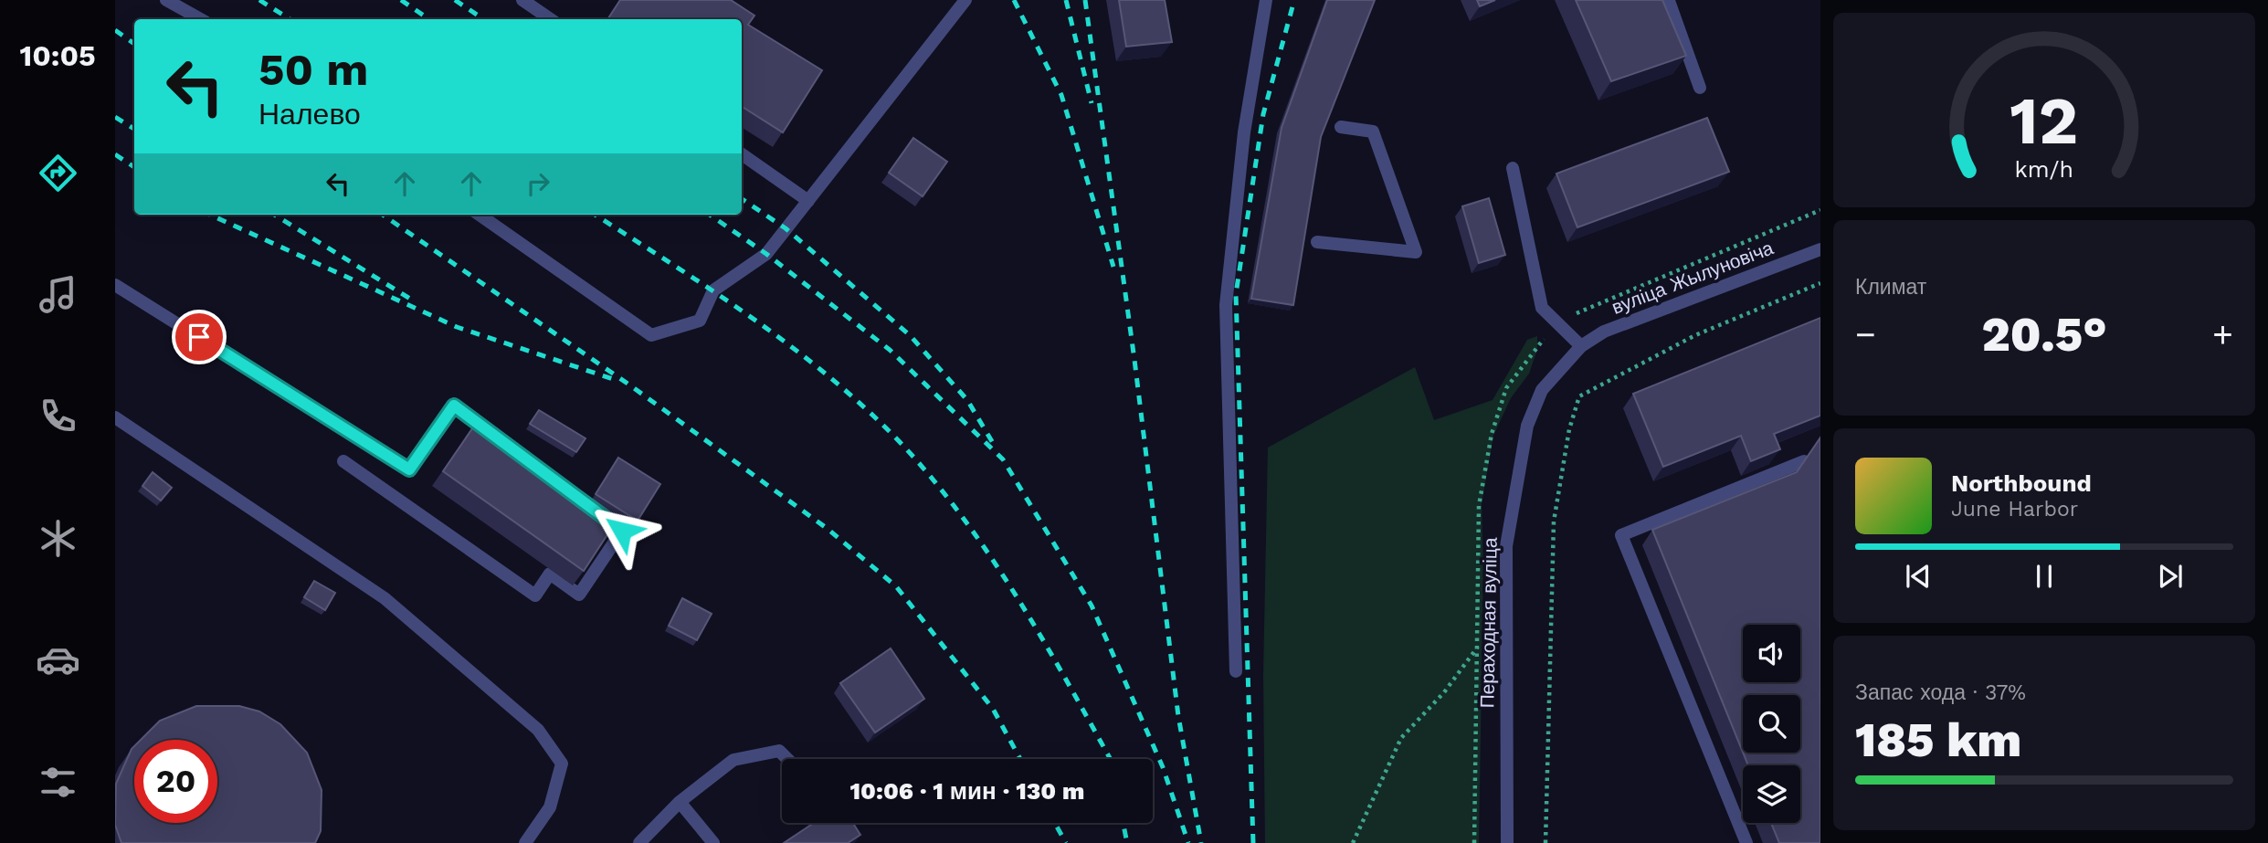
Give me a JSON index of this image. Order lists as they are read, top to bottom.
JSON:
{
  "streets": {
    "street": ["вуліца Жылуновіча", "Пераходная вуліца"]
  },
  "crossings": [
    ["вуліца Жылуновіча", "Пераходная вуліца"]
  ],
  "page": {
    "tabs": "10:05",
    "turn": ["50 m", "Налево"],
    "tile": [
      "Климат",
      ["Запас хода · 37%", "185 km"]
    ],
    "heat": ["−", "20.5°", "+"],
    "song": ["Northbound", "June Harbor"],
    "limit": "20",
    "trip": "10:06 · 1 мин · 130 m",
    "gauge": ["12", "km/h"]
  }
}
